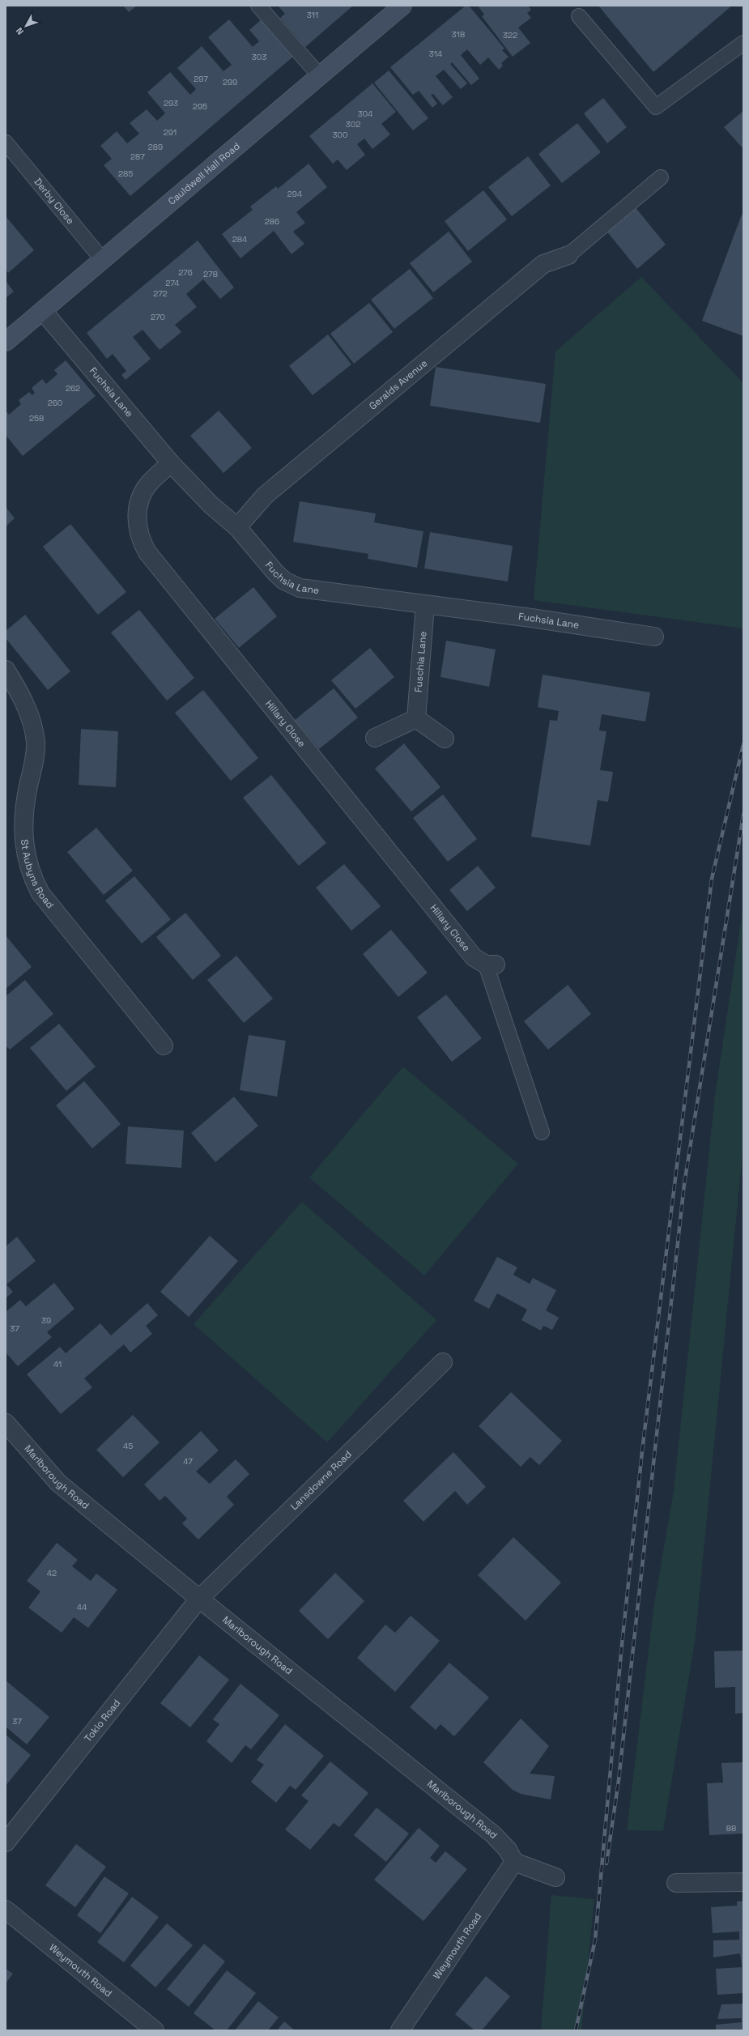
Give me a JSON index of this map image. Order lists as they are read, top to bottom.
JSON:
{
  "streets": {
    "street": [
      "Cauldwell Hall Road",
      "Geralds Avenue",
      "Fuchsia Lane",
      "Fuschia Lane",
      "Hillary Close",
      "St Aubyns Road",
      "Marlborough Road",
      "Lansdowne Road",
      "Tokio Road",
      "Weymouth Road"
    ],
    "lane": ["Derby Close"]
  },
  "crossings": [
    ["Cauldwell Hall Road", "Derby Close"],
    ["Cauldwell Hall Road", "Fuchsia Lane"],
    ["Geralds Avenue", "Fuchsia Lane"],
    ["Fuchsia Lane", "Fuschia Lane"],
    ["Fuchsia Lane", "Hillary Close"],
    ["Marlborough Road", "Lansdowne Road"],
    ["Marlborough Road", "Tokio Road"],
    ["Marlborough Road", "Weymouth Road"],
    ["Lansdowne Road", "Tokio Road"]
  ],
  "house_numbers": [
    "311",
    "318",
    "322",
    "314",
    "303",
    "297",
    "299",
    "293",
    "295",
    "304",
    "302",
    "291",
    "300",
    "289",
    "287",
    "285",
    "294",
    "286",
    "284",
    "276",
    "278",
    "274",
    "272",
    "270",
    "262",
    "260",
    "258",
    "39",
    "37",
    "41",
    "45",
    "47",
    "42",
    "44",
    "37",
    "88"
  ],
  "north": "bottom left"
}
